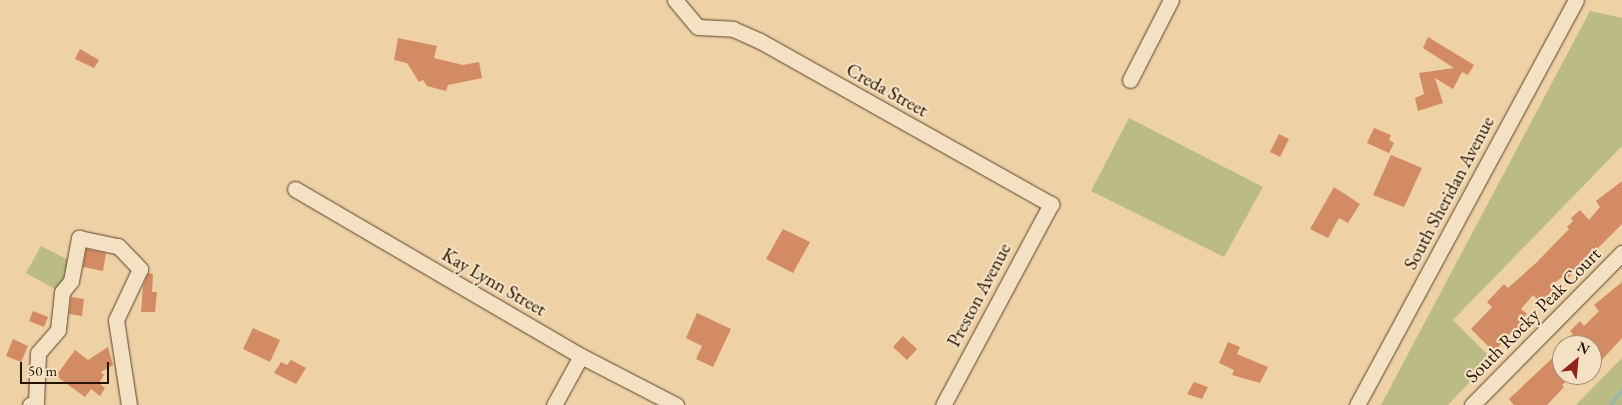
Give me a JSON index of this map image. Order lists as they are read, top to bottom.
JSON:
{
  "streets": {
    "street": [
      "Creda Street",
      "South Sheridan Avenue",
      "Kay Lynn Street",
      "Preston Avenue",
      "South Rocky Peak Court"
    ]
  },
  "crossings": [
    ["Creda Street", "Preston Avenue"]
  ],
  "scale_bar": "50 m",
  "north": "top right"
}
